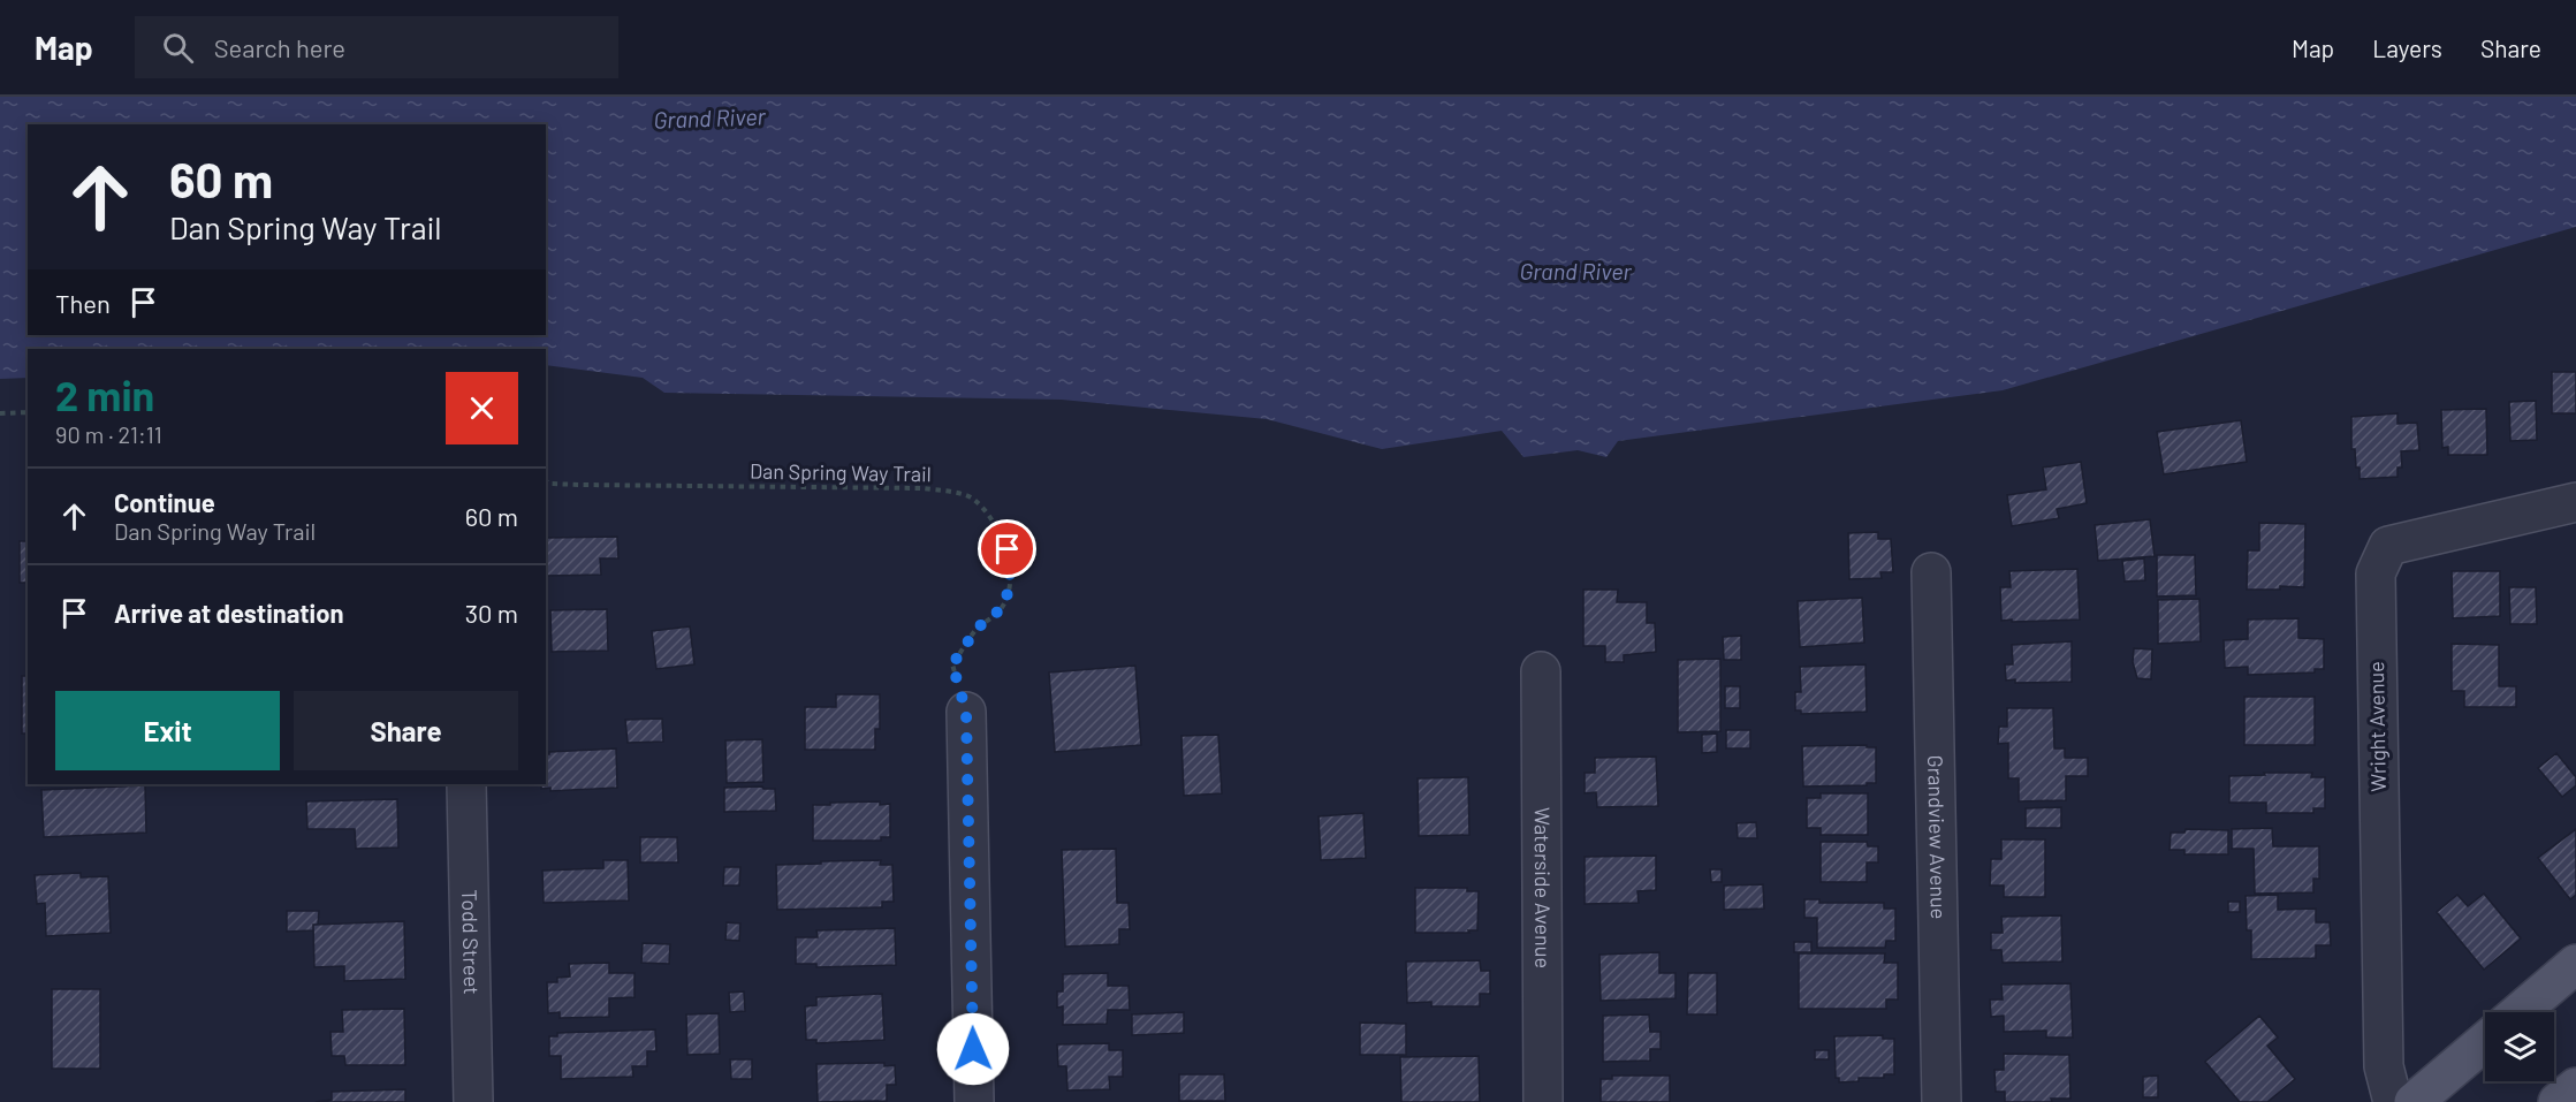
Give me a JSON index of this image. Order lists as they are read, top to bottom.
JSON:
{
  "streets": {
    "street": [
      "Wright Avenue",
      "Grandview Avenue",
      "Waterside Avenue",
      "Todd Street"
    ],
    "path": ["Dan Spring Way Trail"]
  },
  "water": ["Grand River"],
  "page": {
    "header": "Map",
    "search": "Search here",
    "nav": ["Map", "Layers", "Share"],
    "turn": ["60 m", "Dan Spring Way Trail"],
    "then": "Then",
    "heading": ["2 min", "90 m · 21:11"],
    "list": [
      {
        "name": "Continue",
        "note": "Dan Spring Way Trail",
        "value": "60 m"
      },
      {
        "name": "Arrive at destination",
        "value": "30 m"
      }
    ],
    "buttons": ["Exit", "Share"]
  }
}
